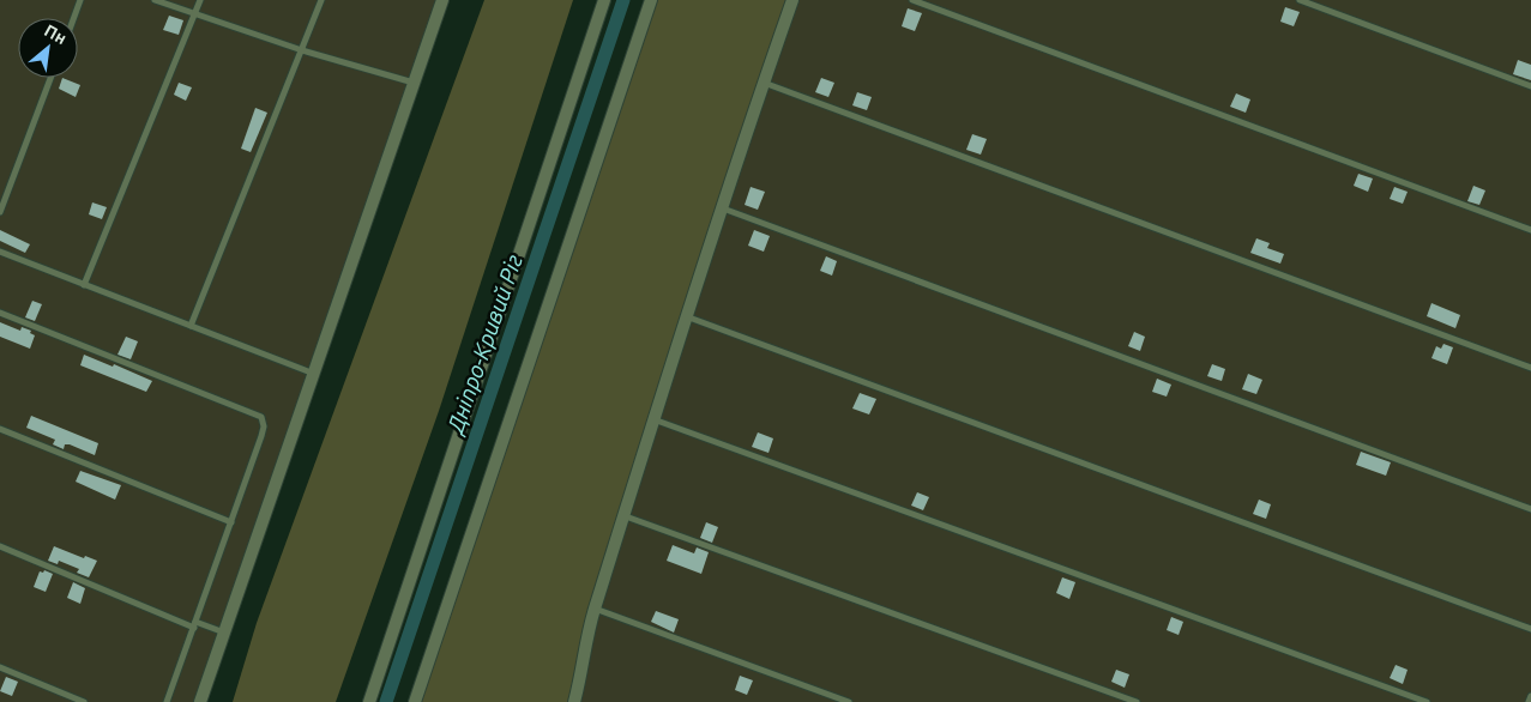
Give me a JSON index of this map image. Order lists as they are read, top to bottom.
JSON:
{
  "water": ["Дніпро-Кривий Ріг"],
  "north": "top right"
}
